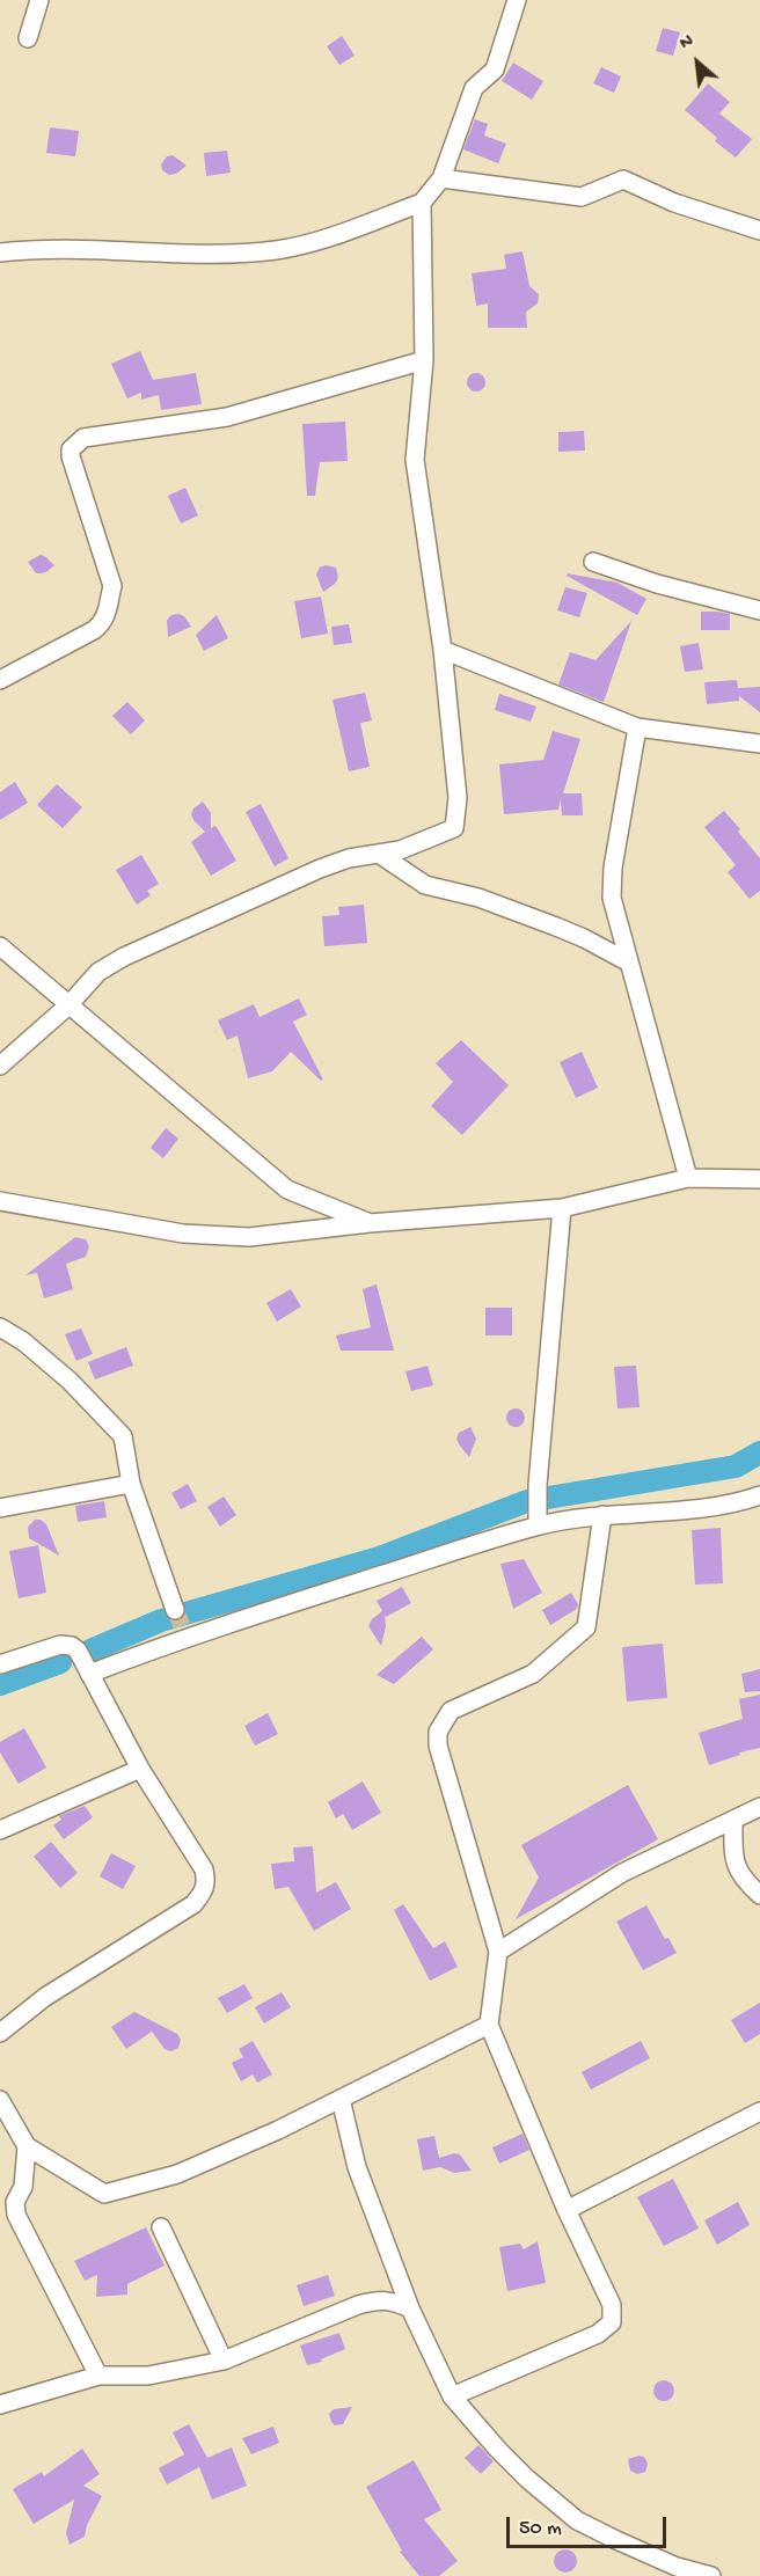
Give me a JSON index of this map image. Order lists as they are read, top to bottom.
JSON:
{
  "scale_bar": "50 m",
  "north": "top left"
}
